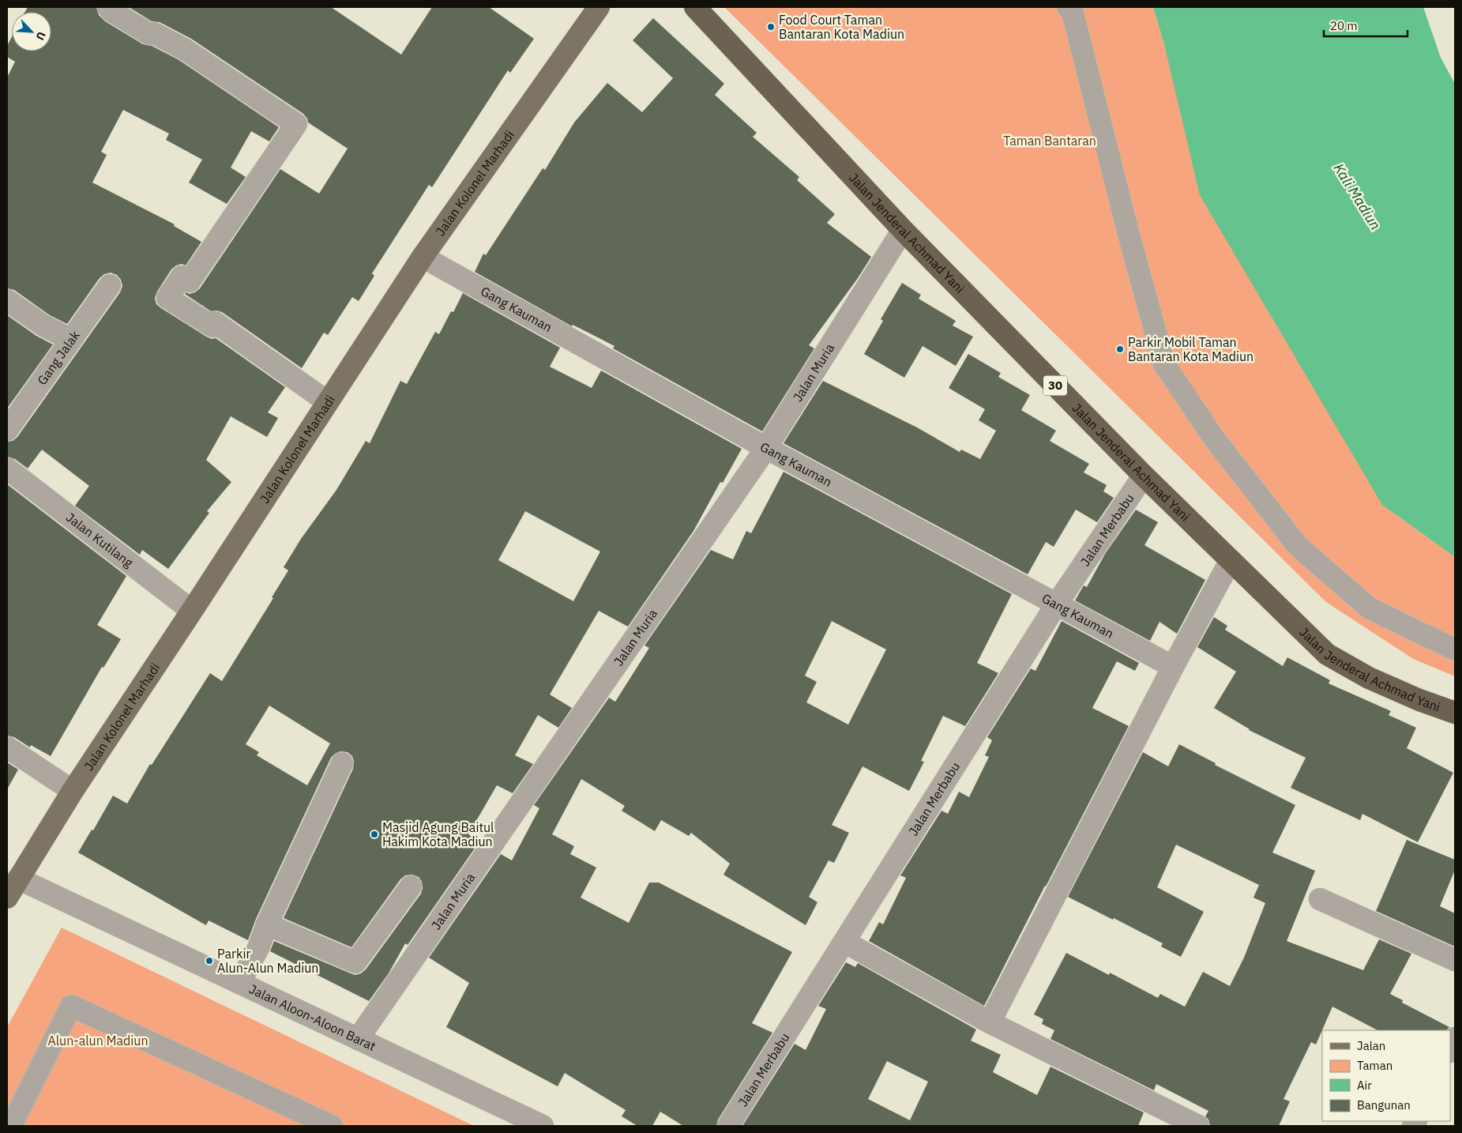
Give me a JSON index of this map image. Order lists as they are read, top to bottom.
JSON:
{
  "streets": {
    "highway": ["Jalan Jenderal Achmad Yani", "30"],
    "main road": ["Jalan Kolonel Marhadi"],
    "street": [
      "Gang Kauman",
      "Gang Jalak",
      "Jalan Muria",
      "Jalan Merbabu",
      "Jalan Kutilang",
      "Jalan Aloon-Aloon Barat"
    ]
  },
  "crossings": [
    ["Jalan Kolonel Marhadi", "Gang Kauman"],
    ["Jalan Kolonel Marhadi", "Jalan Kutilang"],
    ["Jalan Kolonel Marhadi", "Jalan Aloon-Aloon Barat"],
    ["Jalan Jenderal Achmad Yani", "Jalan Muria"],
    ["Jalan Jenderal Achmad Yani", "Jalan Merbabu"],
    ["Gang Kauman", "Jalan Muria"],
    ["Gang Kauman", "Jalan Merbabu"],
    ["Jalan Muria", "Jalan Aloon-Aloon Barat"]
  ],
  "water": ["Kali Madiun"],
  "parks": ["Taman Bantaran", "Alun-alun Madiun"],
  "places": [
    "Food Court Taman Bantaran Kota Madiun",
    "Parkir Mobil Taman Bantaran Kota Madiun",
    "Masjid Agung Baitul Hakim Kota Madiun",
    "Parkir Alun-Alun Madiun"
  ],
  "legend": [
    "Jalan",
    "Taman",
    "Air",
    "Bangunan"
  ],
  "scale_bar": "20 m",
  "north": "bottom right"
}
